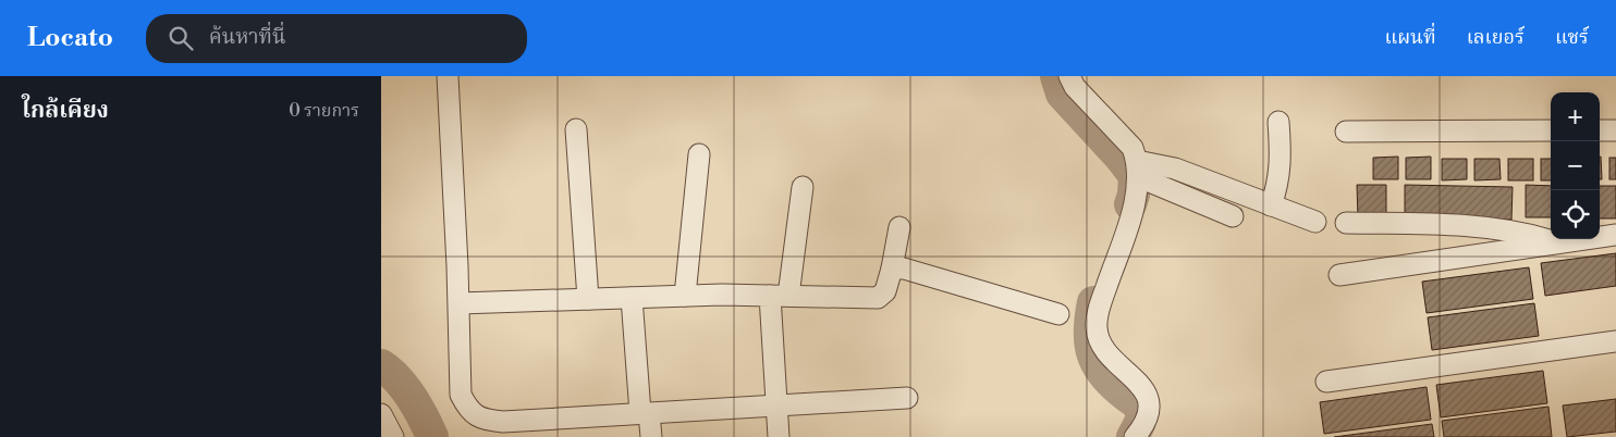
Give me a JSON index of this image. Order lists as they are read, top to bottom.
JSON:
{
  "page": {
    "header": "Locato",
    "search": "ค้นหาที่นี่",
    "nav": ["แผนที่", "เลเยอร์", "แชร์"],
    "heading": ["ใกล้เคียง", "0 รายการ"],
    "map_buttons": ["+", "−"]
  }
}
